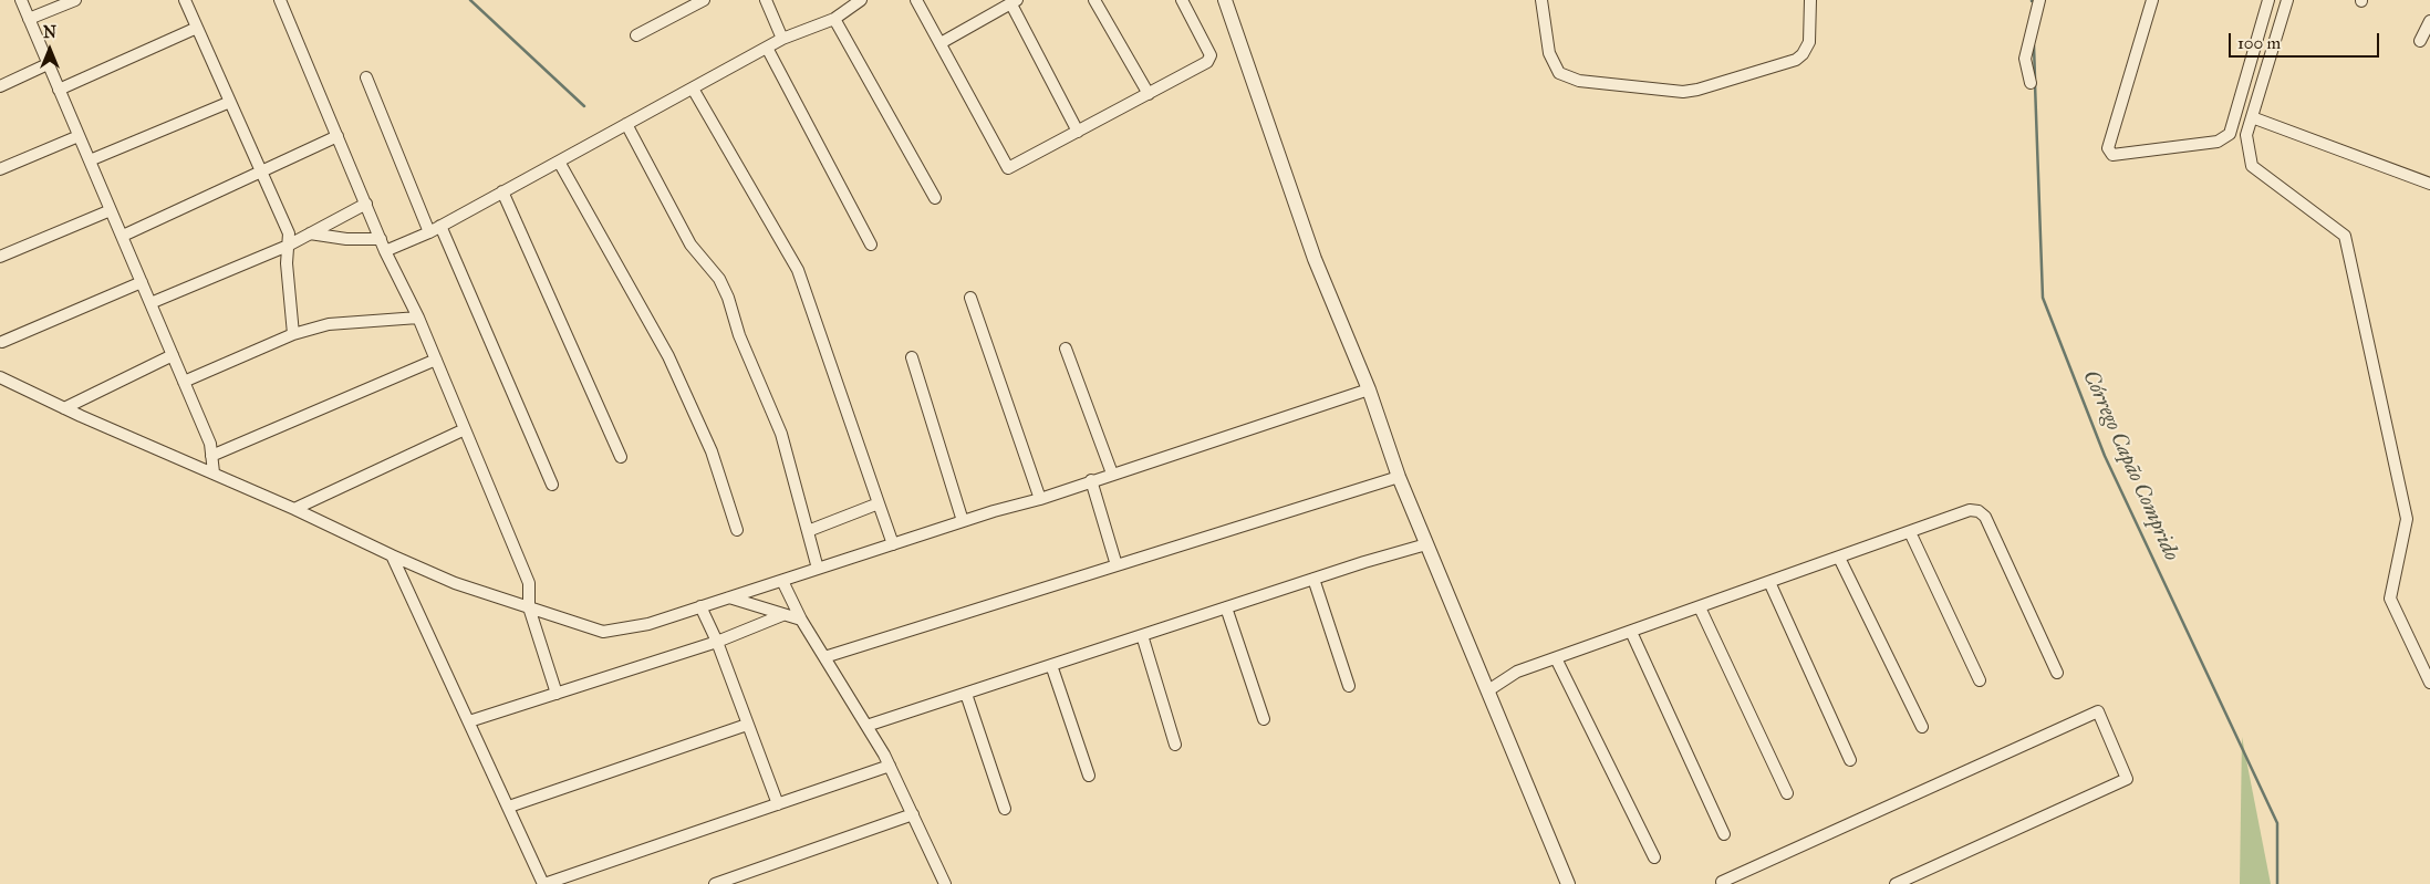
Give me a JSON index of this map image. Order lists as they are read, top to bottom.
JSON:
{
  "water": ["Córrego Capão Comprido"],
  "scale_bar": "100 m",
  "north": "top"
}
